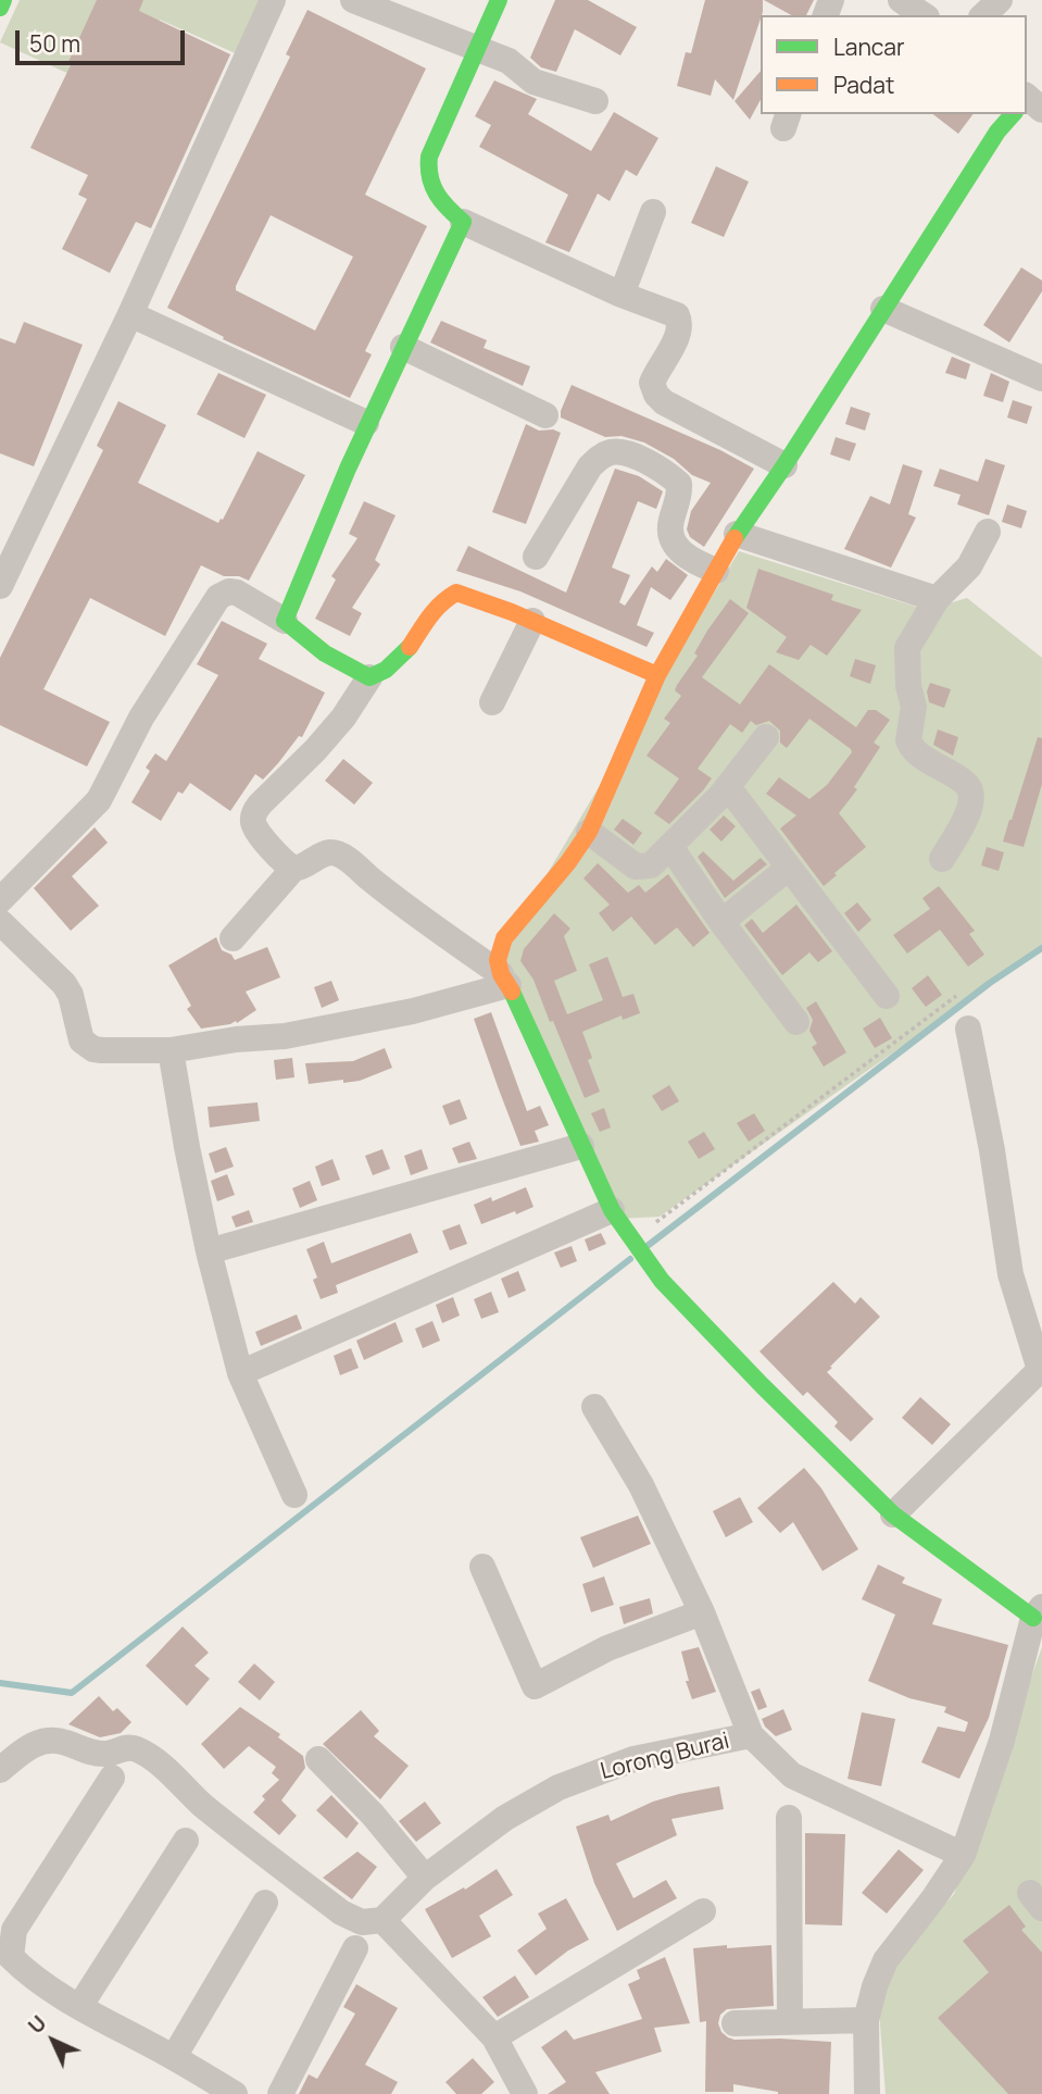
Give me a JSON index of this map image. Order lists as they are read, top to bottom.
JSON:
{
  "streets": {
    "street": ["Lorong Burai"]
  },
  "legend": ["Lancar", "Padat"],
  "scale_bar": "50 m",
  "north": "top left"
}
